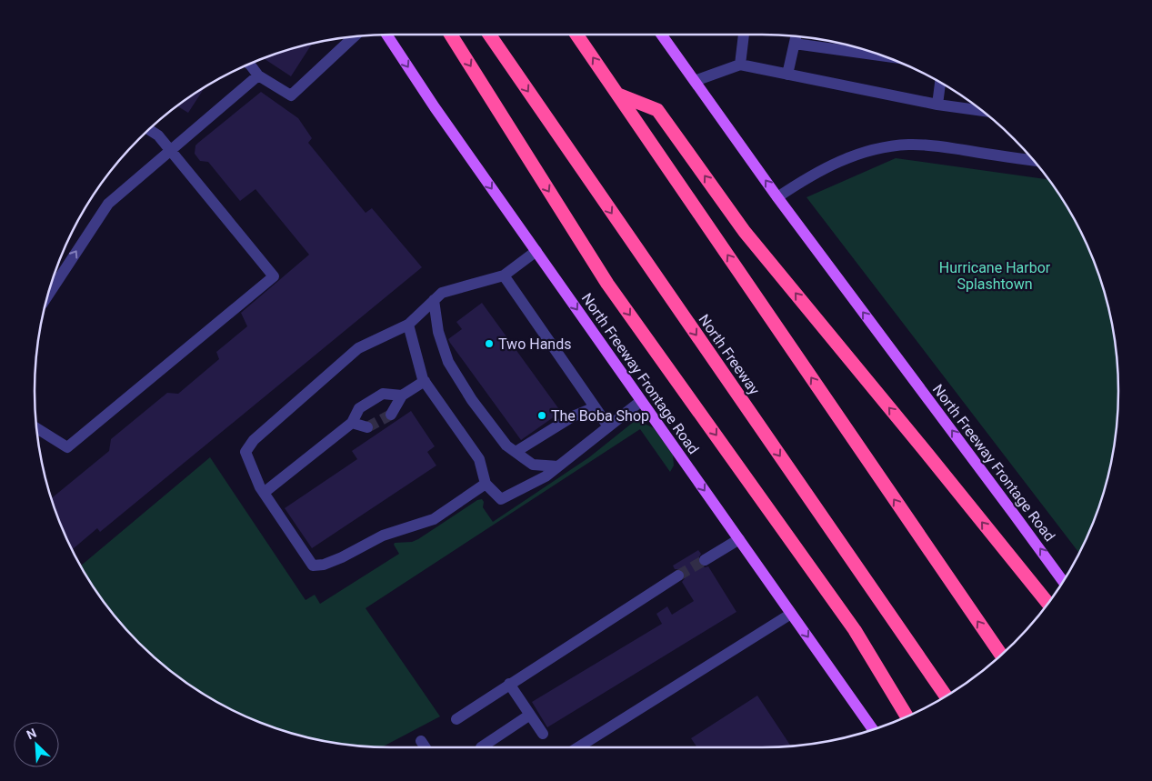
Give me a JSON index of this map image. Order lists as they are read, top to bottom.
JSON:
{
  "streets": {
    "highway": ["North Freeway"],
    "main road": ["North Freeway Frontage Road"]
  },
  "parks": ["Hurricane Harbor Splashtown"],
  "places": ["Two Hands", "The Boba Shop"],
  "north": "top left"
}
